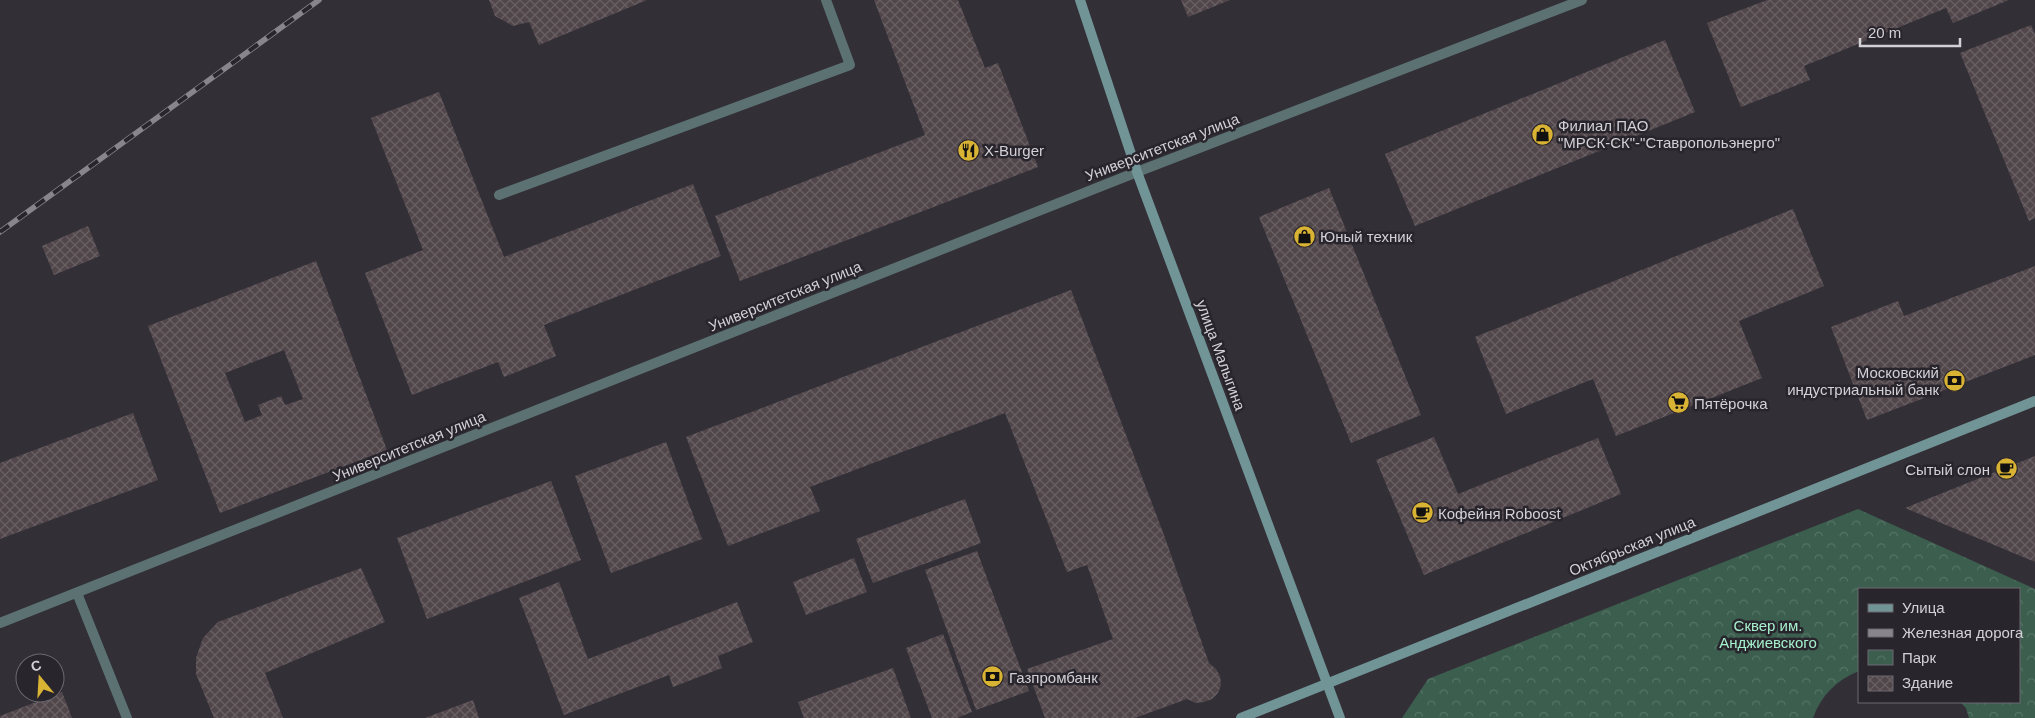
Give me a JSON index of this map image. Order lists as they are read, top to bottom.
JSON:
{
  "streets": {
    "street": ["Университетская улица", "улица Малыгина", "Октябрьская улица"]
  },
  "crossings": [
    ["Университетская улица", "улица Малыгина"],
    ["улица Малыгина", "Октябрьская улица"]
  ],
  "parks": ["Сквер им. Анджиевского"],
  "places": {
    "shop": ["Филиал ПАО \"МРСК-СК\"-\"Ставропольэнерго\"", "Юный техник"],
    "restaurant": ["X-Burger"],
    "bank": ["Московский индустриальный банк", "Газпромбанк"],
    "supermarket": ["Пятёрочка"],
    "cafe": ["Сытый слон", "Кофейня Roboost"]
  },
  "legend": [
    "Улица",
    "Железная дорога",
    "Парк",
    "Здание"
  ],
  "scale_bar": "20 m",
  "north": "top"
}
